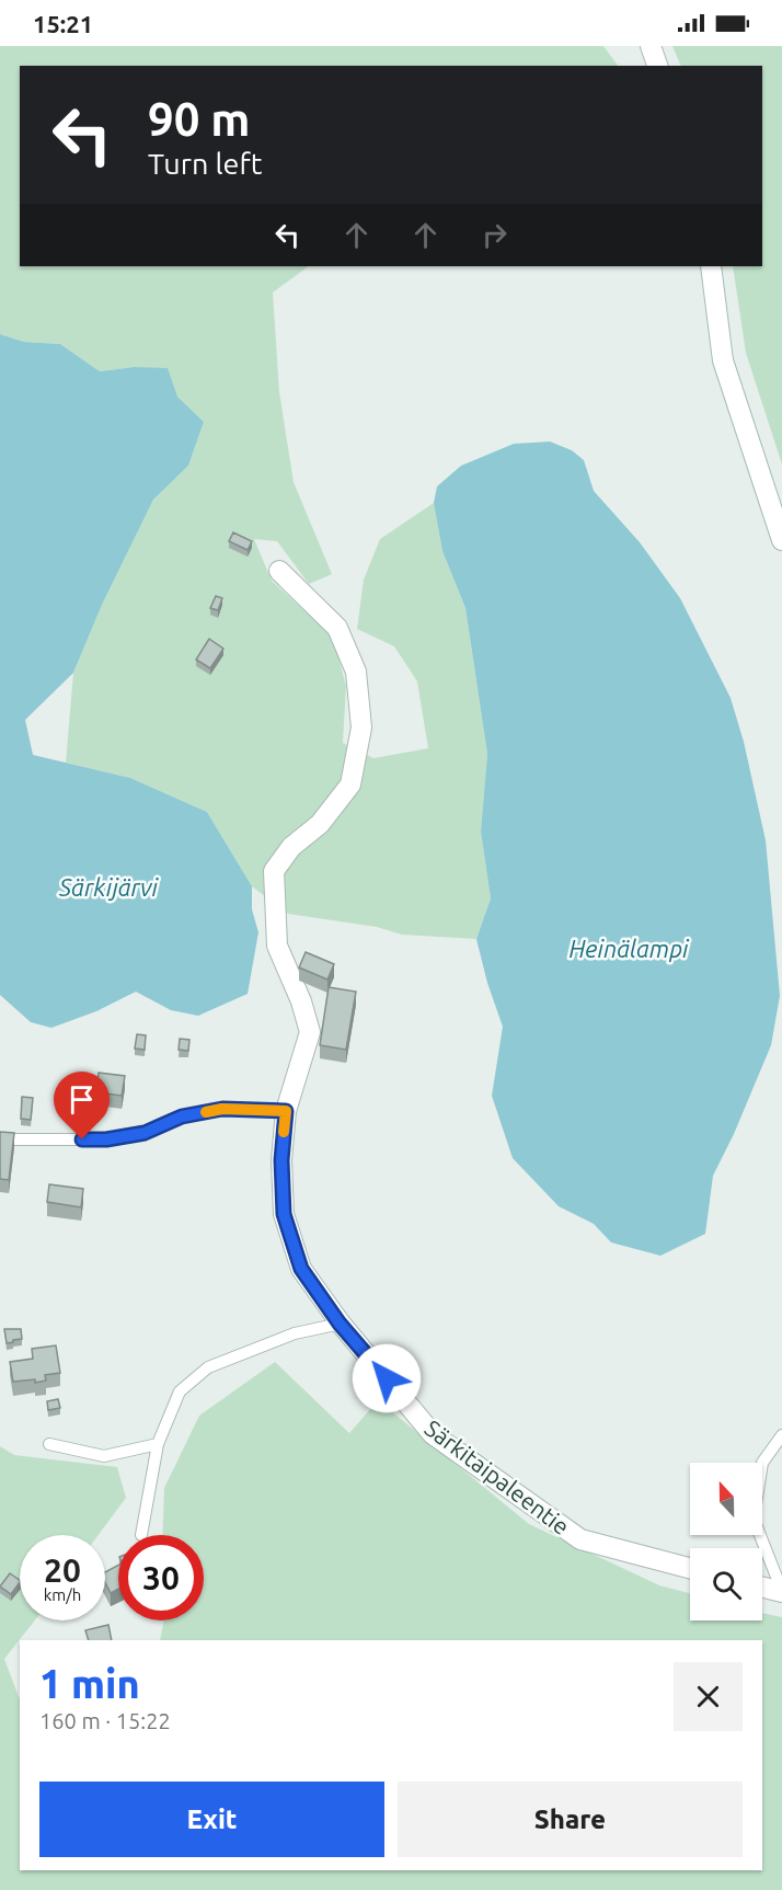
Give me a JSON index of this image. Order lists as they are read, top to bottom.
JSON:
{
  "streets": {
    "street": ["Särkitaipaleentie"]
  },
  "water": ["Särkijärvi", "Heinälampi"],
  "north": "top",
  "page": {
    "status": "15:21",
    "turn": ["90 m", "Turn left"],
    "speed": "20 km/h",
    "limit": "30",
    "heading": ["1 min", "160 m · 15:22"],
    "buttons": ["Exit", "Share"]
  }
}
